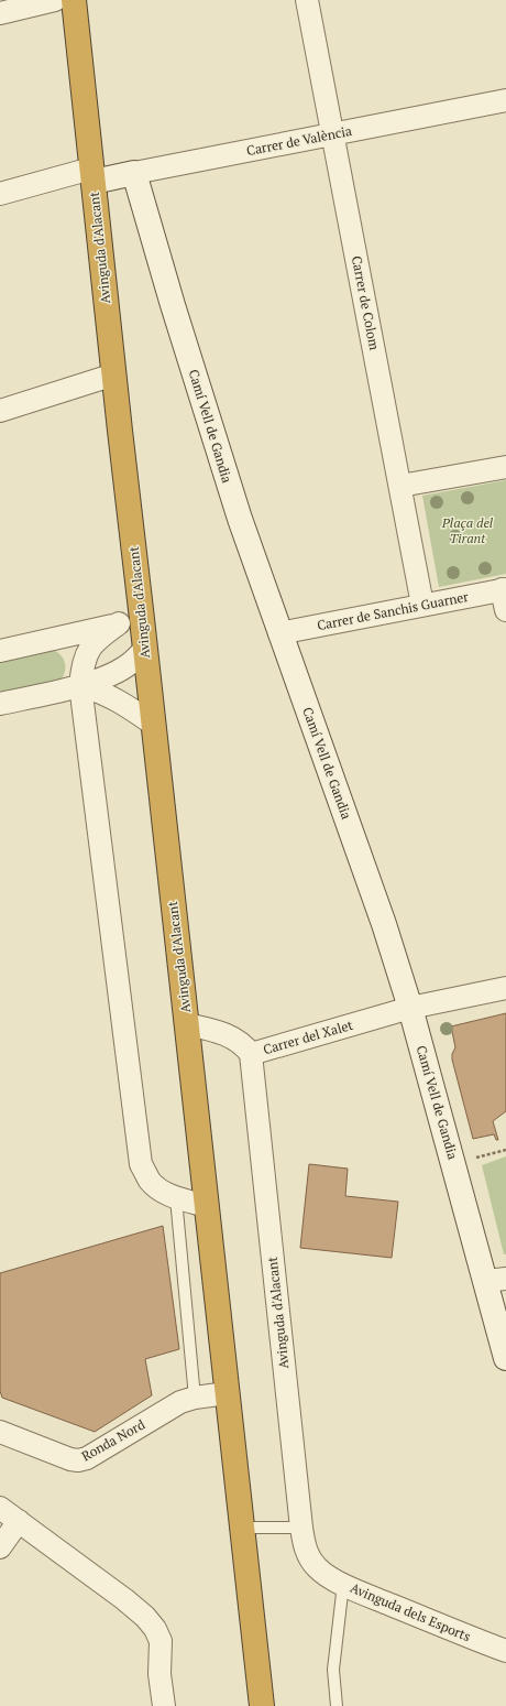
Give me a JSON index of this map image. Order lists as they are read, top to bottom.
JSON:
{
  "streets": {
    "highway": ["Avinguda d'Alacant"],
    "street": [
      "Carrer de València",
      "Carrer de Colom",
      "Camí Vell de Gandia",
      "Carrer de Sanchis Guarner",
      "Carrer del Xalet",
      "Ronda Nord",
      "Avinguda dels Esports"
    ]
  },
  "crossings": [
    ["Carrer de València", "Avinguda d'Alacant"],
    ["Carrer de València", "Carrer de Colom"],
    ["Carrer de València", "Camí Vell de Gandia"],
    ["Avinguda d'Alacant", "Carrer del Xalet"],
    ["Avinguda d'Alacant", "Ronda Nord"],
    ["Avinguda d'Alacant", "Avinguda dels Esports"],
    ["Carrer de Colom", "Carrer de Sanchis Guarner"],
    ["Camí Vell de Gandia", "Carrer de Sanchis Guarner"],
    ["Camí Vell de Gandia", "Carrer del Xalet"]
  ],
  "parks": ["Plaça del Tirant"]
}
